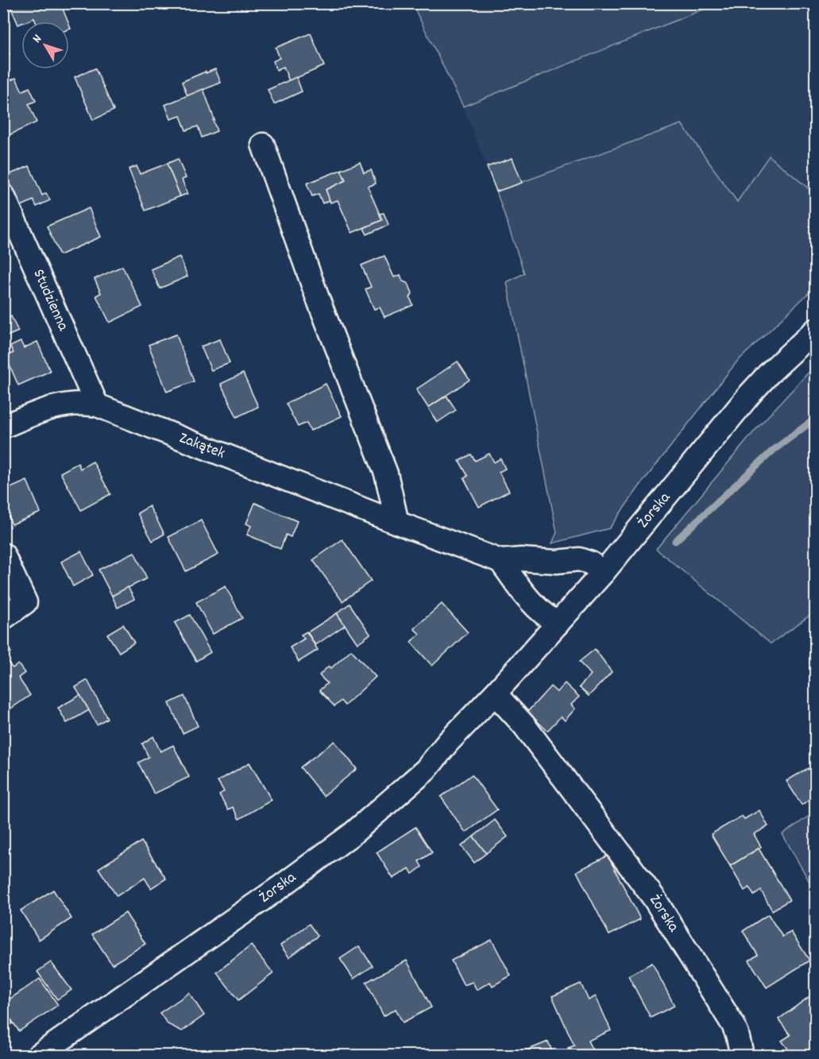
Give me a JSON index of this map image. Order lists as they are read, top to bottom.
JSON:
{
  "streets": {
    "street": ["Studzienna", "Zakątek", "Żorska"]
  },
  "crossings": [
    ["Studzienna", "Zakątek"],
    ["Zakątek", "Żorska"]
  ],
  "north": "top left"
}
